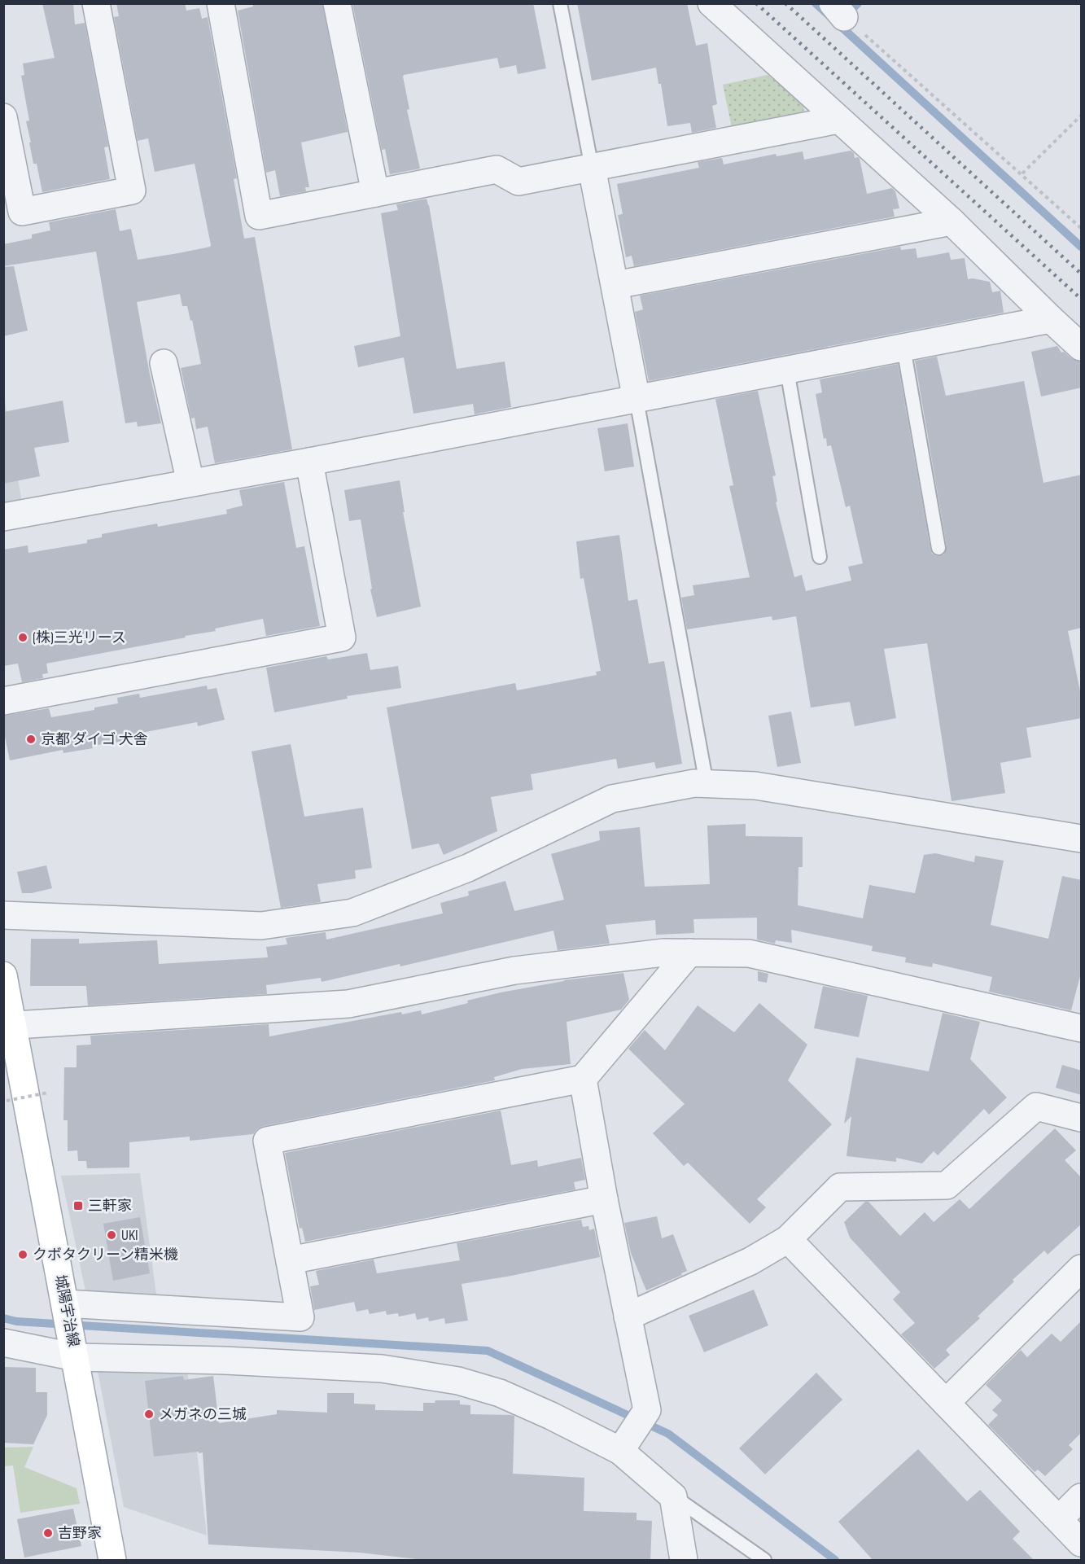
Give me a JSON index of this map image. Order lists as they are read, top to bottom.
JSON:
{
  "streets": {
    "main road": ["城陽宇治線"]
  },
  "places": {
    "other": [
      "(株)三光リース",
      "京都 ダイゴ 犬舎",
      "UKI",
      "クボタクリーン精米機",
      "メガネの三城",
      "吉野家"
    ],
    "transit": ["三軒家"]
  }
}
